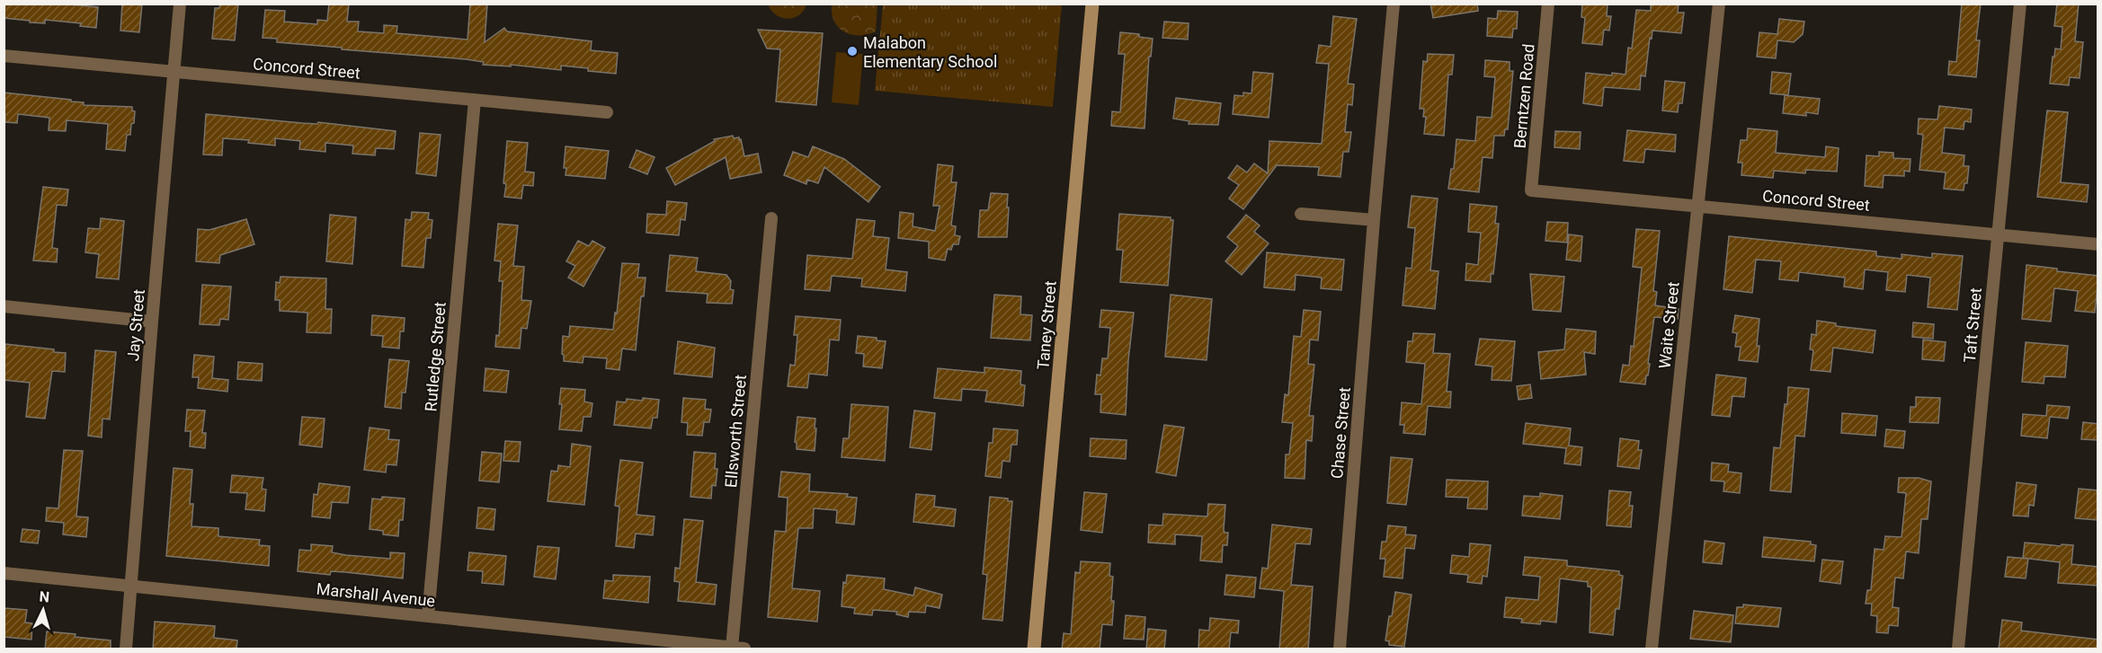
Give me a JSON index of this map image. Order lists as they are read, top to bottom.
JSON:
{
  "streets": {
    "street": [
      "Concord Street",
      "Berntzen Road",
      "Jay Street",
      "Taney Street",
      "Waite Street",
      "Taft Street",
      "Rutledge Street",
      "Ellsworth Street",
      "Chase Street",
      "Marshall Avenue"
    ]
  },
  "crossings": [
    ["Concord Street", "Berntzen Road"],
    ["Concord Street", "Jay Street"],
    ["Concord Street", "Waite Street"],
    ["Concord Street", "Taft Street"],
    ["Concord Street", "Rutledge Street"],
    ["Jay Street", "Marshall Avenue"],
    ["Rutledge Street", "Marshall Avenue"],
    ["Ellsworth Street", "Marshall Avenue"]
  ],
  "places": ["Malabon Elementary School"],
  "north": "top"
}
